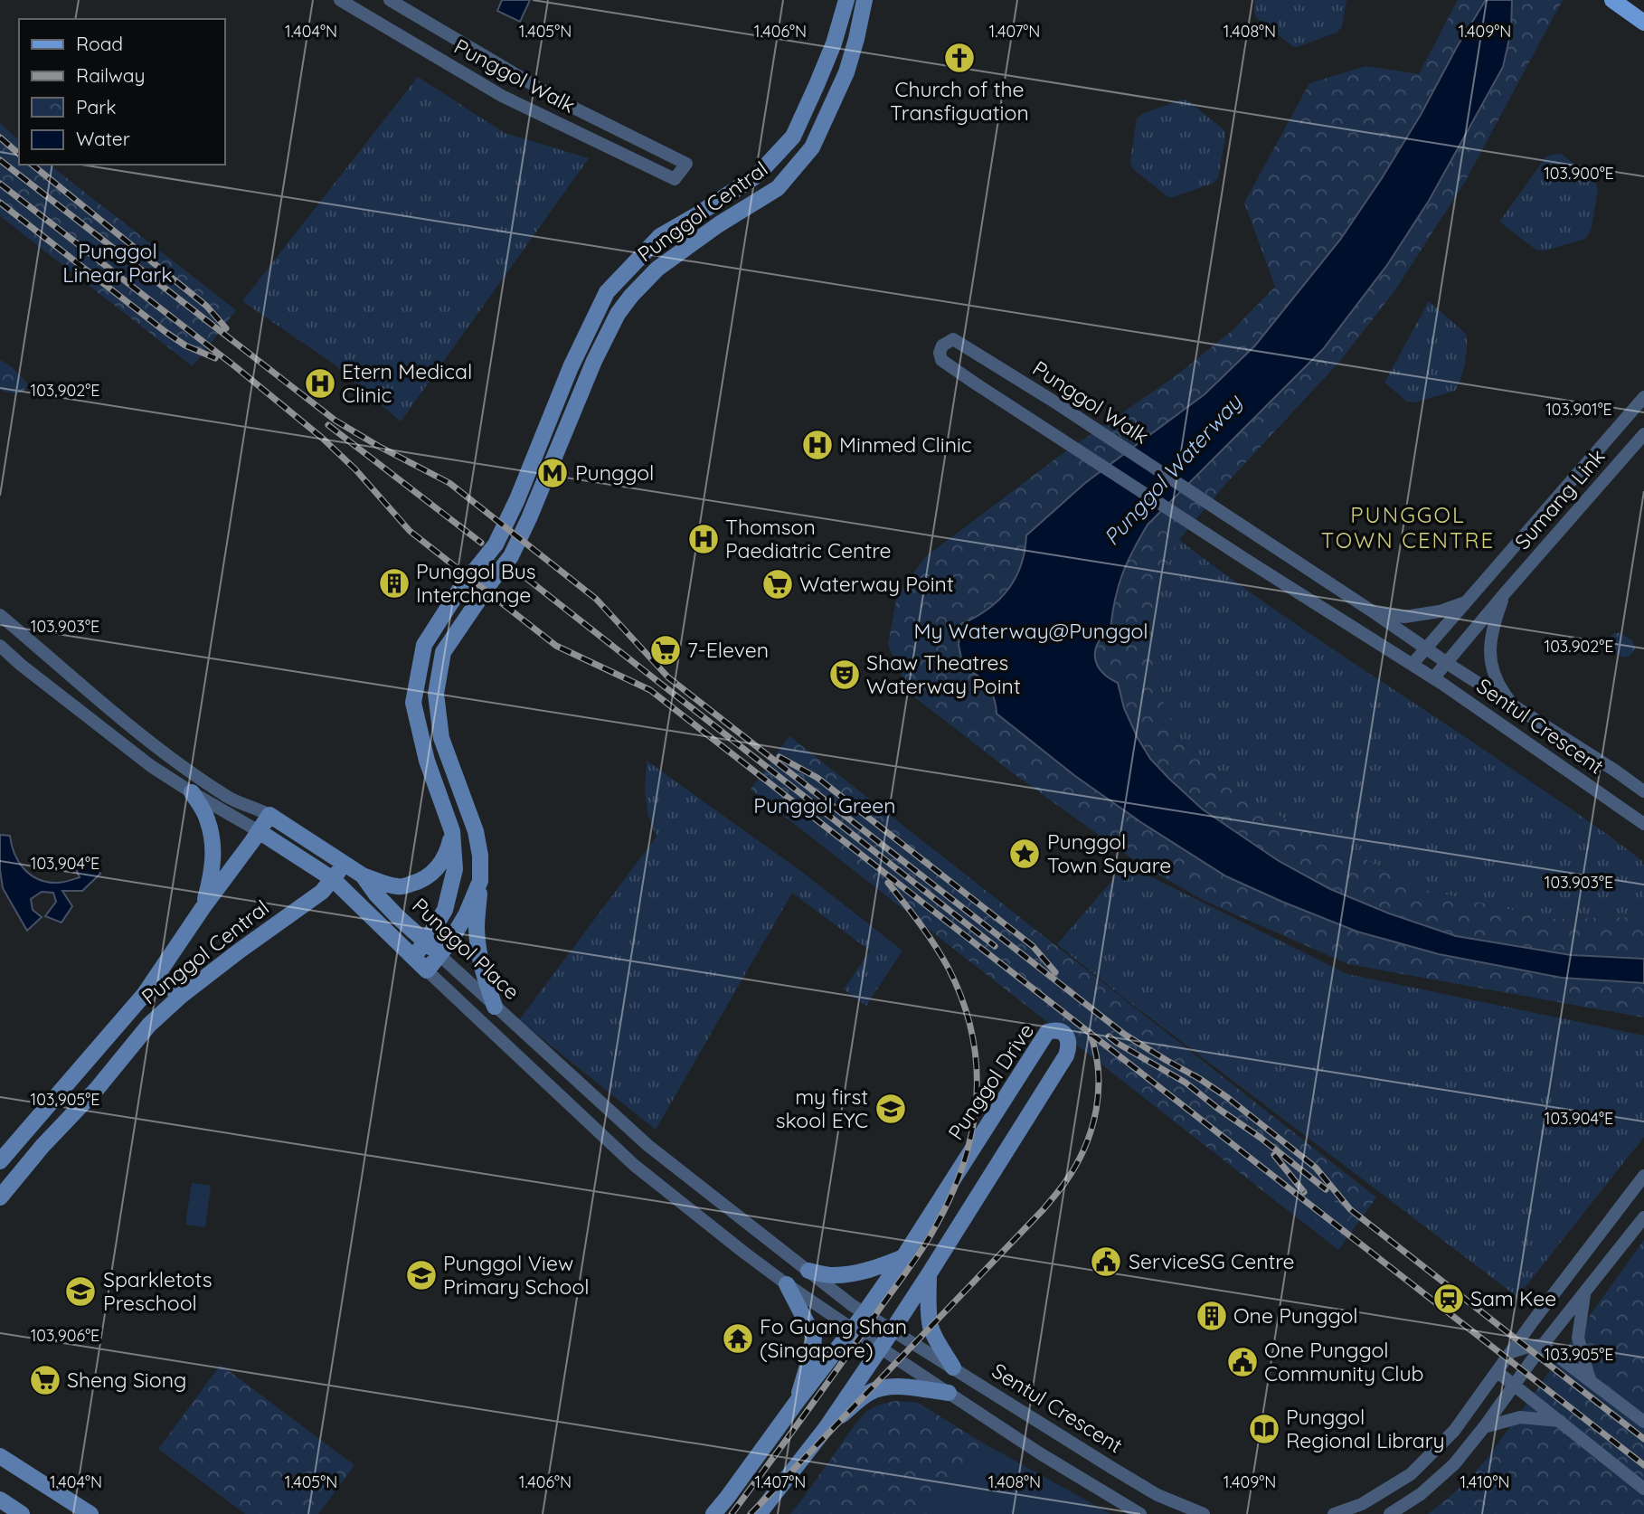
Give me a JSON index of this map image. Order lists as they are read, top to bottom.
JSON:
{
  "streets": {
    "main road": ["Punggol Central", "Punggol Place", "Punggol Drive"],
    "street": ["Punggol Walk", "Sumang Link", "Sentul Crescent"]
  },
  "crossings": [
    ["Punggol Walk", "Sumang Link"],
    ["Punggol Walk", "Sentul Crescent"],
    ["Punggol Central", "Punggol Place"],
    ["Sumang Link", "Sentul Crescent"],
    ["Sentul Crescent", "Punggol Place"],
    ["Sentul Crescent", "Punggol Drive"],
    ["Punggol Place", "Punggol Drive"]
  ],
  "districts": ["PUNGGOL TOWN CENTRE"],
  "water": ["Punggol Waterway"],
  "parks": ["Punggol Linear Park", "My Waterway@Punggol", "Punggol Green"],
  "places": {
    "church": ["Church of the Transfiguation"],
    "hospital": ["Etern Medical Clinic", "Minmed Clinic", "Thomson Paediatric Centre"],
    "metro station": ["Punggol"],
    "building": ["Punggol Bus Interchange", "One Punggol"],
    "supermarket": ["Waterway Point", "7-Eleven", "Sheng Siong"],
    "theatre": ["Shaw Theatres Waterway Point"],
    "place": ["Punggol Town Square"],
    "school or university": ["my first skool EYC", "Punggol View Primary School", "Sparkletots Preschool"],
    "public building": ["ServiceSG Centre", "One Punggol Community Club"],
    "station": ["Sam Kee"],
    "temple": ["Fo Guang Shan (Singapore)"],
    "library": ["Punggol Regional Library"]
  },
  "legend": [
    "Road",
    "Railway",
    "Park",
    "Water"
  ],
  "coordinates": [
    "1.404°N",
    "1.405°N",
    "1.406°N",
    "1.407°N",
    "1.408°N",
    "1.409°N",
    "103.900°E",
    "103.902°E",
    "103.901°E",
    "103.903°E",
    "103.904°E",
    "103.905°E",
    "103.906°E",
    "1.410°N"
  ]
}
